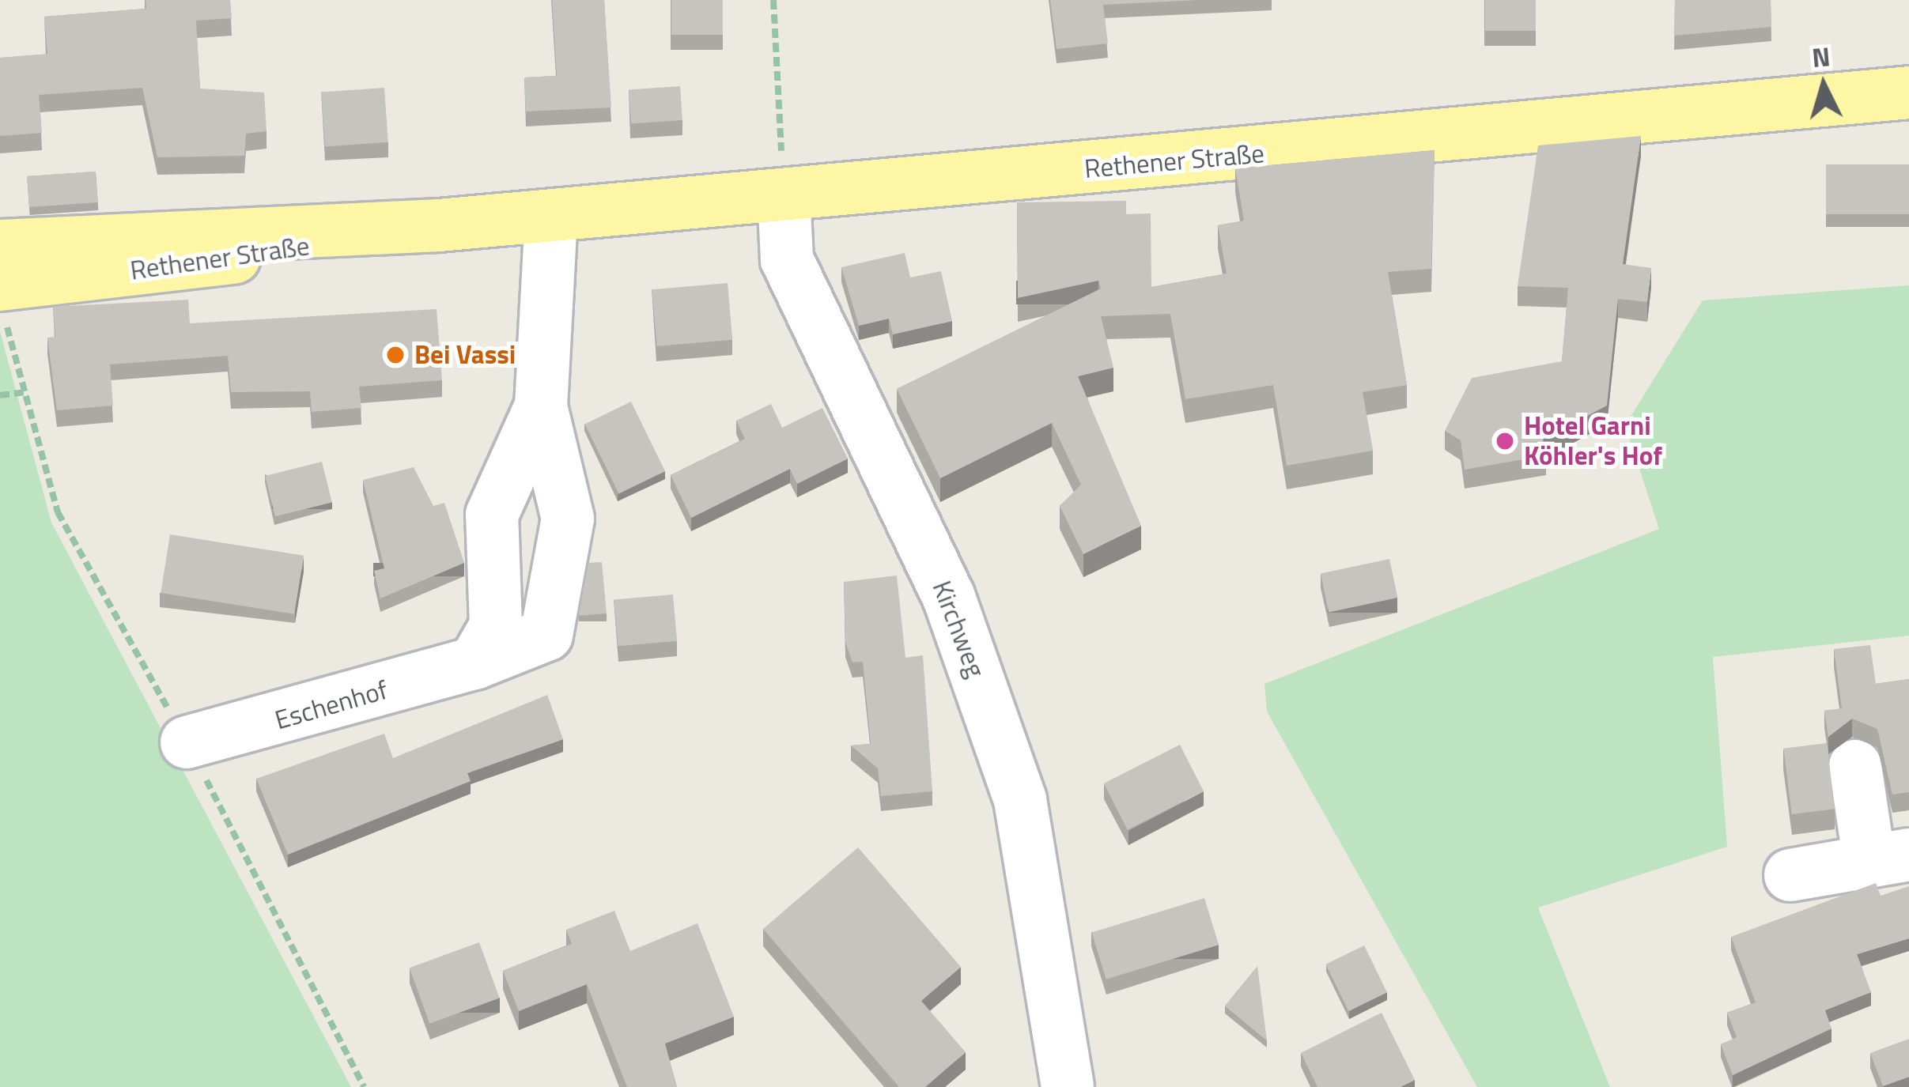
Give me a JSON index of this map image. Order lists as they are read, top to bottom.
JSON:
{
  "streets": {
    "main road": ["Rethener Straße"],
    "street": ["Kirchweg", "Eschenhof"]
  },
  "crossings": [
    ["Rethener Straße", "Kirchweg"],
    ["Rethener Straße", "Eschenhof"]
  ],
  "places": ["Bei Vassi", "Hotel Garni Köhler's Hof"],
  "north": "top"
}
